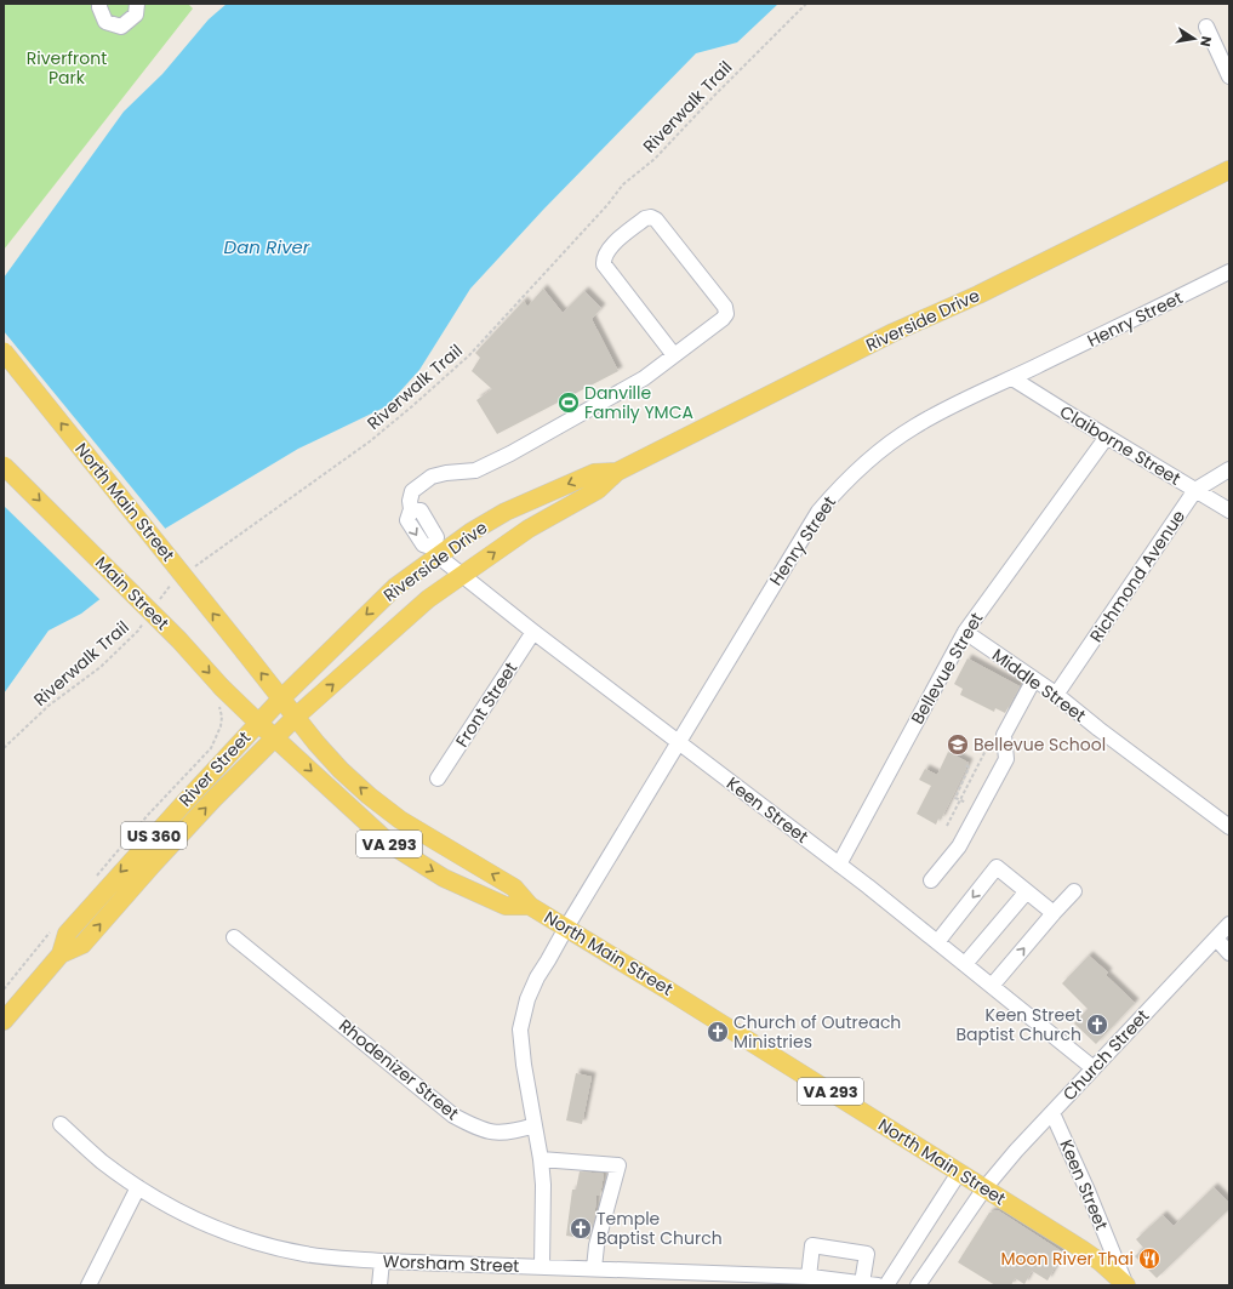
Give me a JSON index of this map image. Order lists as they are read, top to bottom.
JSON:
{
  "streets": {
    "main road": [
      "Riverside Drive",
      "North Main Street",
      "Main Street",
      "River Street",
      "US 360",
      "VA 293"
    ],
    "street": [
      "Henry Street",
      "Claiborne Street",
      "Richmond Avenue",
      "Bellevue Street",
      "Middle Street",
      "Front Street",
      "Keen Street",
      "Church Street",
      "Rhodenizer Street",
      "Worsham Street"
    ],
    "path": ["Riverwalk Trail"]
  },
  "crossings": [
    ["Henry Street", "Claiborne Street"],
    ["Henry Street", "North Main Street"],
    ["Henry Street", "Keen Street"],
    ["Henry Street", "Rhodenizer Street"],
    ["Riverside Drive", "North Main Street"],
    ["Riverside Drive", "River Street"],
    ["Riverside Drive", "Keen Street"],
    ["Claiborne Street", "Richmond Avenue"],
    ["Claiborne Street", "Bellevue Street"],
    ["North Main Street", "Main Street"],
    ["North Main Street", "River Street"],
    ["North Main Street", "Keen Street"],
    ["North Main Street", "Church Street"],
    ["Richmond Avenue", "Middle Street"],
    ["Main Street", "River Street"],
    ["Bellevue Street", "Middle Street"],
    ["Bellevue Street", "Keen Street"],
    ["Front Street", "Keen Street"],
    ["Keen Street", "Church Street"]
  ],
  "one_way": ["Main Street"],
  "water": ["Dan River"],
  "parks": ["Riverfront Park"],
  "places": {
    "sports": ["Danville Family YMCA"],
    "school or university": ["Bellevue School"],
    "church": ["Keen Street Baptist Church", "Church of Outreach Ministries", "Temple Baptist Church"],
    "restaurant": ["Moon River Thai"]
  },
  "north": "right"
}
